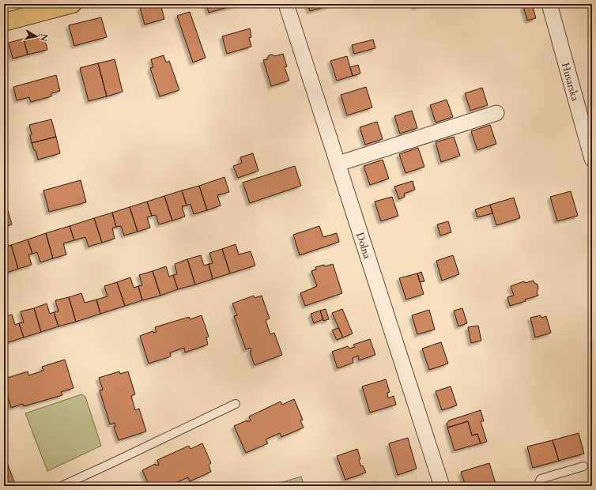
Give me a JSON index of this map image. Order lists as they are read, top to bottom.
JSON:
{
  "streets": {
    "street": ["Husarska", "Dolna"]
  },
  "north": "right"
}
